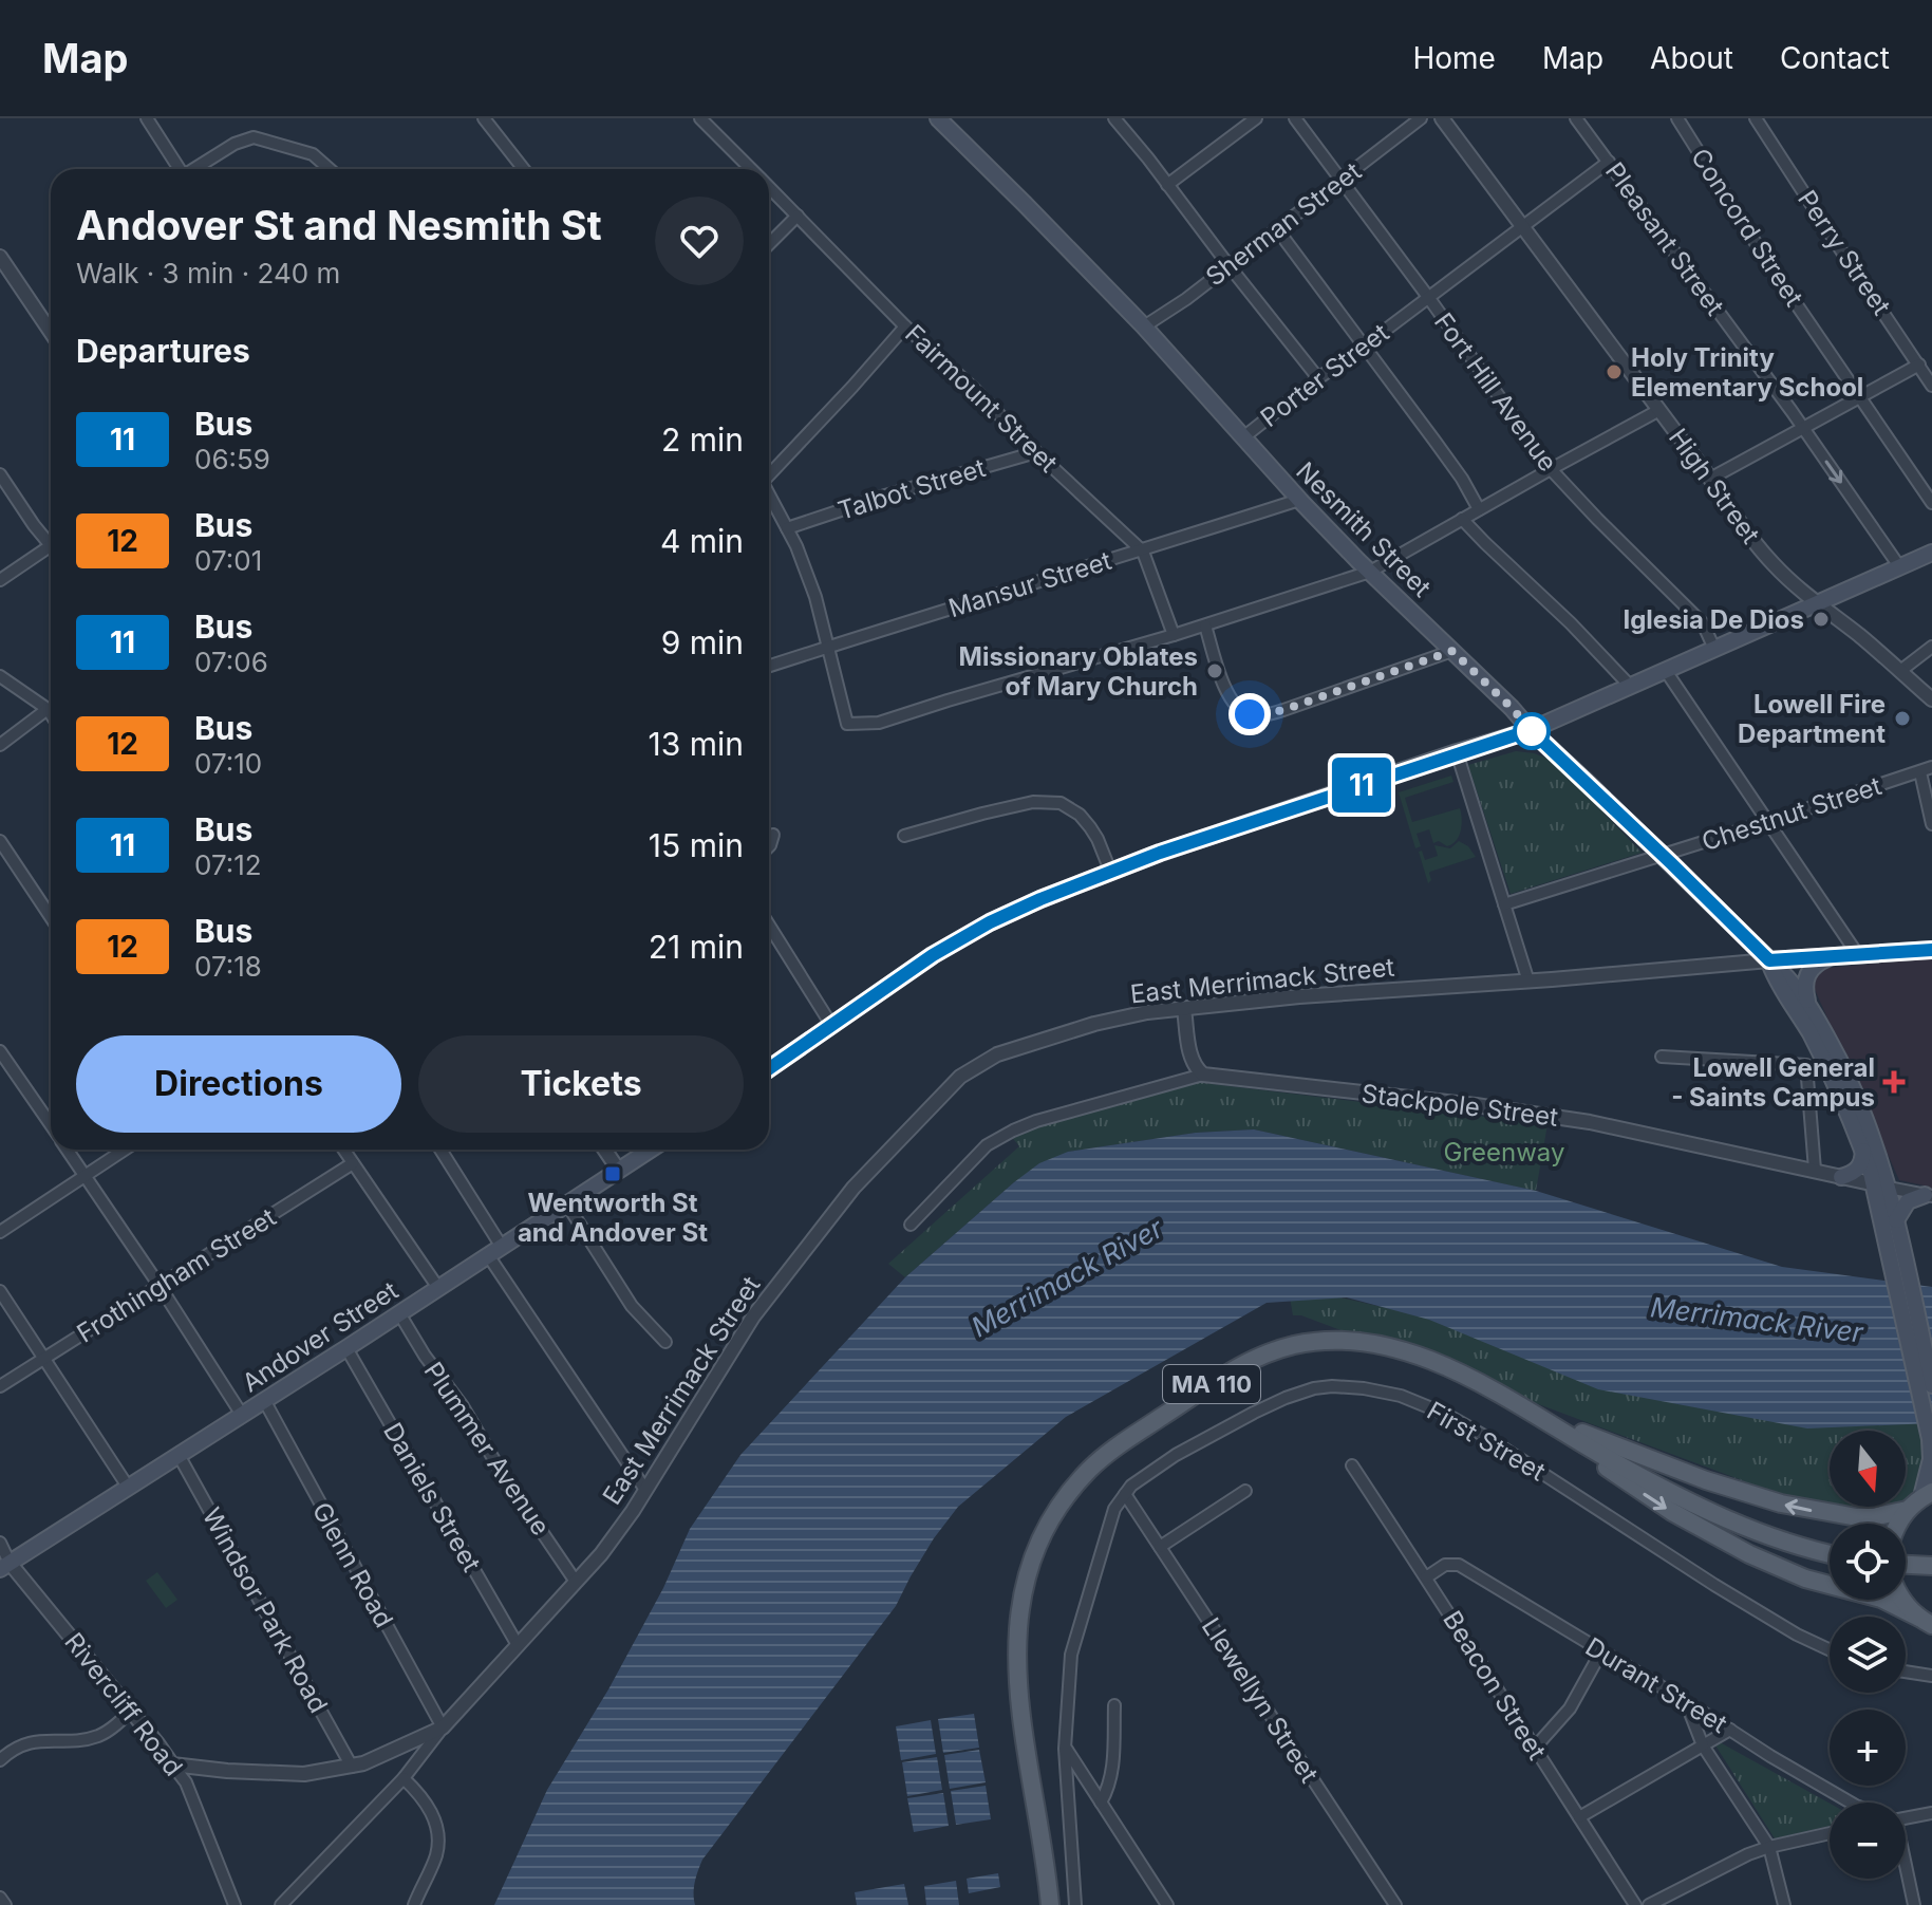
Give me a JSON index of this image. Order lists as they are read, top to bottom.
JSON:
{
  "streets": {
    "main road": [
      "Nesmith Street",
      "East Merrimack Street",
      "Andover Street",
      "MA 110"
    ],
    "street": [
      "Sherman Street",
      "Concord Street",
      "Pleasant Street",
      "Perry Street",
      "Porter Street",
      "Fort Hill Avenue",
      "Fairmount Street",
      "High Street",
      "Talbot Street",
      "Mansur Street",
      "Chestnut Street",
      "Stackpole Street",
      "Frothingham Street",
      "First Street",
      "Plummer Avenue",
      "Daniels Street",
      "Glenn Road",
      "Windsor Park Road",
      "Beacon Street",
      "Durant Street",
      "Llewellyn Street",
      "Rivercliff Road"
    ]
  },
  "crossings": [
    ["Sherman Street", "Fort Hill Avenue"],
    ["Sherman Street", "Nesmith Street"],
    ["Pleasant Street", "Porter Street"],
    ["Porter Street", "Fort Hill Avenue"],
    ["Porter Street", "High Street"],
    ["Porter Street", "Nesmith Street"],
    ["Fairmount Street", "Talbot Street"],
    ["Fairmount Street", "Mansur Street"],
    ["Nesmith Street", "Mansur Street"],
    ["Nesmith Street", "Chestnut Street"],
    ["Nesmith Street", "East Merrimack Street"],
    ["Nesmith Street", "Stackpole Street"],
    ["Nesmith Street", "MA 110"],
    ["East Merrimack Street", "Plummer Avenue"],
    ["East Merrimack Street", "Daniels Street"],
    ["East Merrimack Street", "Glenn Road"],
    ["East Merrimack Street", "Windsor Park Road"],
    ["East Merrimack Street", "Rivercliff Road"],
    ["Andover Street", "Plummer Avenue"],
    ["Andover Street", "Daniels Street"],
    ["Andover Street", "Glenn Road"],
    ["Andover Street", "Windsor Park Road"],
    ["Andover Street", "Rivercliff Road"],
    ["First Street", "Llewellyn Street"],
    ["Beacon Street", "Durant Street"]
  ],
  "water": ["Merrimack River"],
  "parks": ["Greenway"],
  "places": {
    "other": [
      "Holy Trinity Elementary School",
      "Iglesia De Dios",
      "Missionary Oblates of Mary Church",
      "Lowell Fire Department"
    ],
    "health": ["Lowell General - Saints Campus"],
    "transit": ["Wentworth St and Andover St"]
  },
  "lines": ["bus line 11"],
  "north": "bottom",
  "page": {
    "header": "Map",
    "nav": [
      "Home",
      "Map",
      "About",
      "Contact"
    ],
    "on_map": "11",
    "heading": [
      ["Andover St and Nesmith St", "Walk · 3 min · 240 m"],
      "Departures"
    ],
    "list": [
      {
        "mark": "11",
        "name": "Bus",
        "note": "06:59",
        "value": "2 min"
      },
      {
        "mark": "12",
        "name": "Bus",
        "note": "07:01",
        "value": "4 min"
      },
      {
        "mark": "11",
        "name": "Bus",
        "note": "07:06",
        "value": "9 min"
      },
      {
        "mark": "12",
        "name": "Bus",
        "note": "07:10",
        "value": "13 min"
      },
      {
        "mark": "11",
        "name": "Bus",
        "note": "07:12",
        "value": "15 min"
      },
      {
        "mark": "12",
        "name": "Bus",
        "note": "07:18",
        "value": "21 min"
      }
    ],
    "buttons": ["Directions", "Tickets"],
    "map_buttons": ["+", "−"]
  }
}
